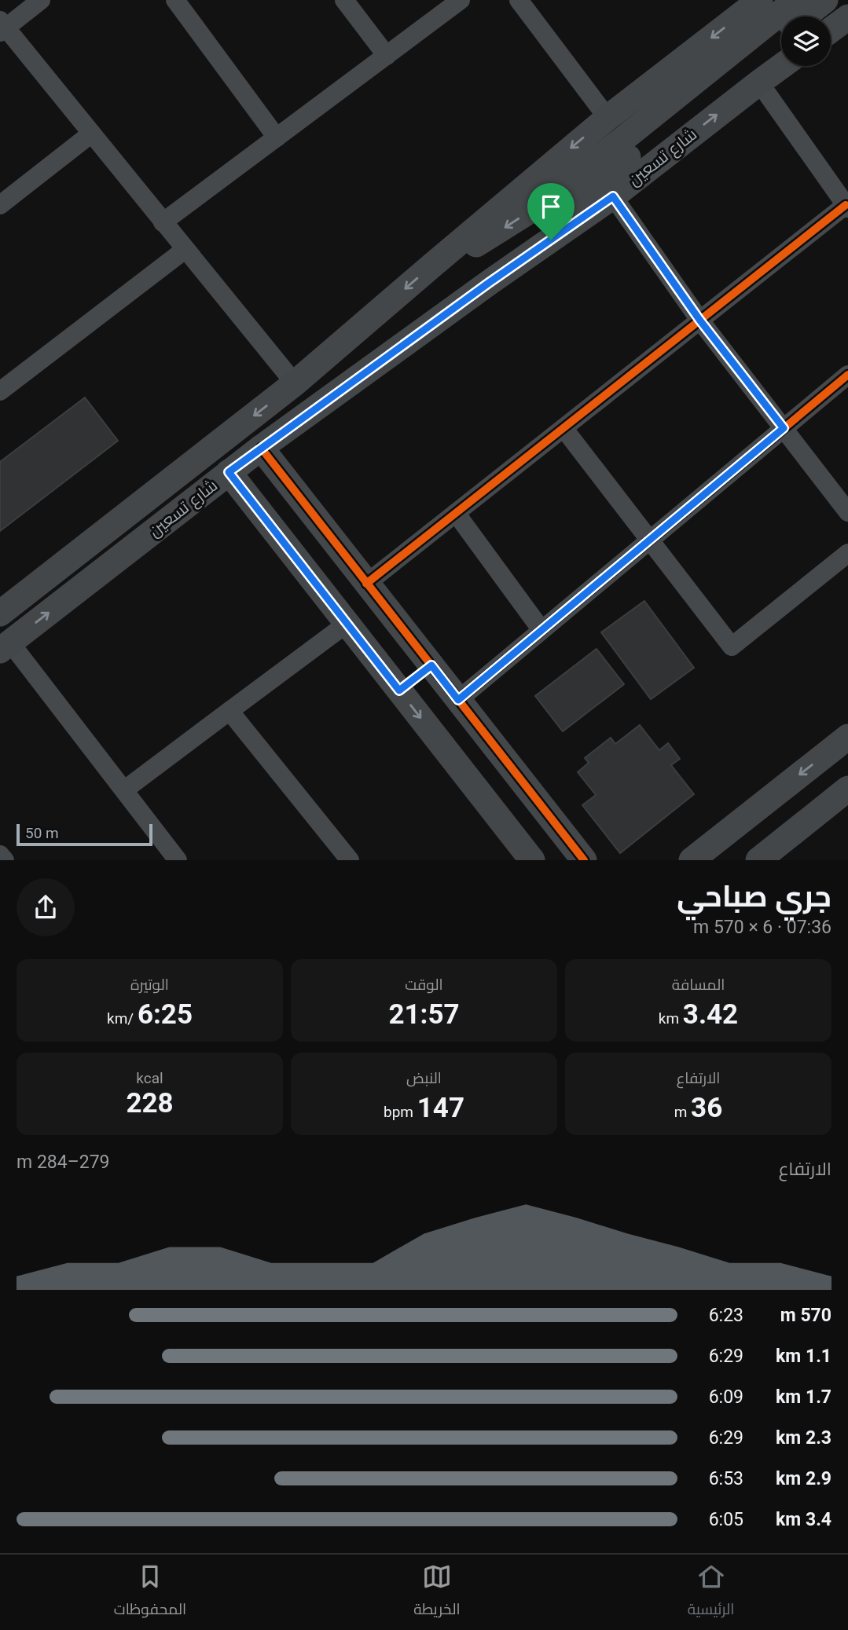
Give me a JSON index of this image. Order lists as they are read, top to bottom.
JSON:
{
  "streets": {
    "main road": ["شارع تسعين"]
  },
  "scale_bar": "50 m",
  "page": {
    "scale": "50 m",
    "heading": ["جري صباحي", "07:36 · 6 × 570 m"],
    "stats": [
      ["المسافة", "3.42 km"],
      ["الوقت", "21:57"],
      ["الوتيرة", "6:25 /km"],
      ["الارتفاع", "36 m"],
      ["النبض", "147 bpm"],
      ["kcal", "228"]
    ],
    "chart": ["الارتفاع", "279–284 m"],
    "list": [
      {
        "name": "570 m",
        "note": "6:23"
      },
      {
        "name": "1.1 km",
        "note": "6:29"
      },
      {
        "name": "1.7 km",
        "note": "6:09"
      },
      {
        "name": "2.3 km",
        "note": "6:29"
      },
      {
        "name": "2.9 km",
        "note": "6:53"
      },
      {
        "name": "3.4 km",
        "note": "6:05"
      }
    ],
    "tabs": ["الرئيسية", "الخريطة", "المحفوظات"]
  }
}
